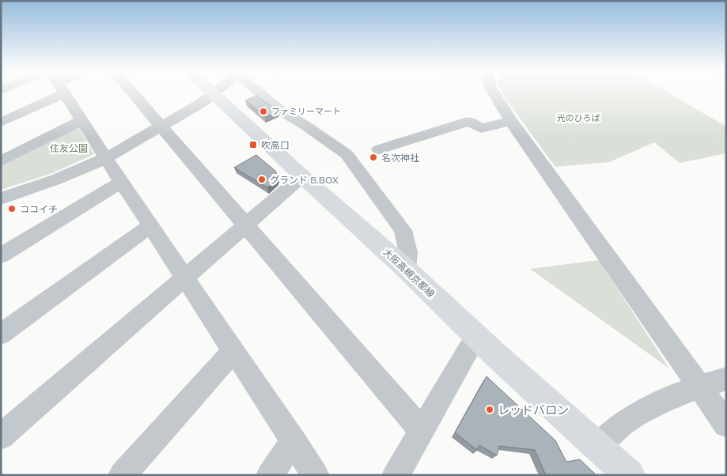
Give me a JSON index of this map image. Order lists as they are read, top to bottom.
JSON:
{
  "streets": {
    "main road": ["大阪高槻京都線"]
  },
  "parks": ["光のひろば", "住友公園"],
  "places": {
    "other": [
      "ファミリーマート",
      "名次神社",
      "グランド B.BOX",
      "ココイチ",
      "レッドバロン"
    ],
    "transit": ["吹高口"]
  }
}
